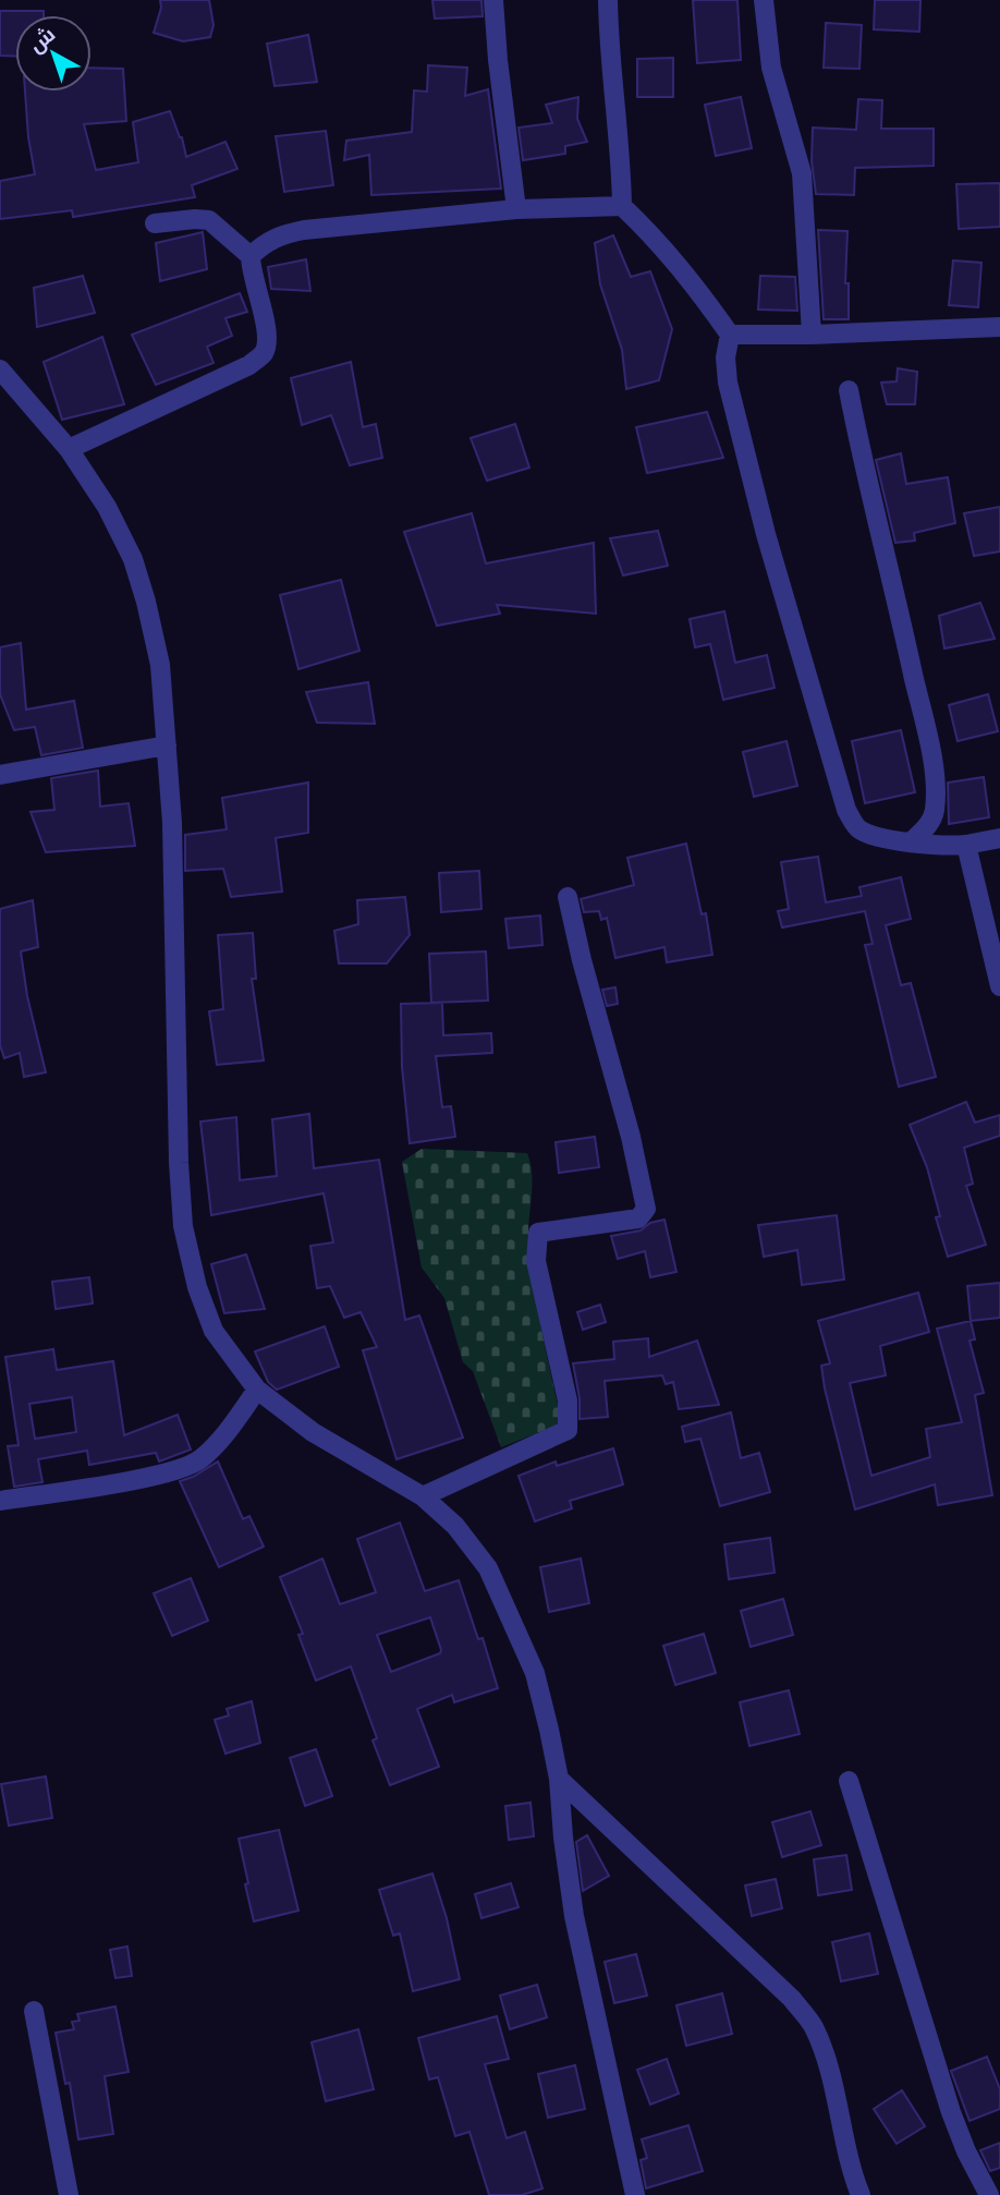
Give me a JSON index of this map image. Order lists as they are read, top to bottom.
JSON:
{
  "north": "top left"
}
